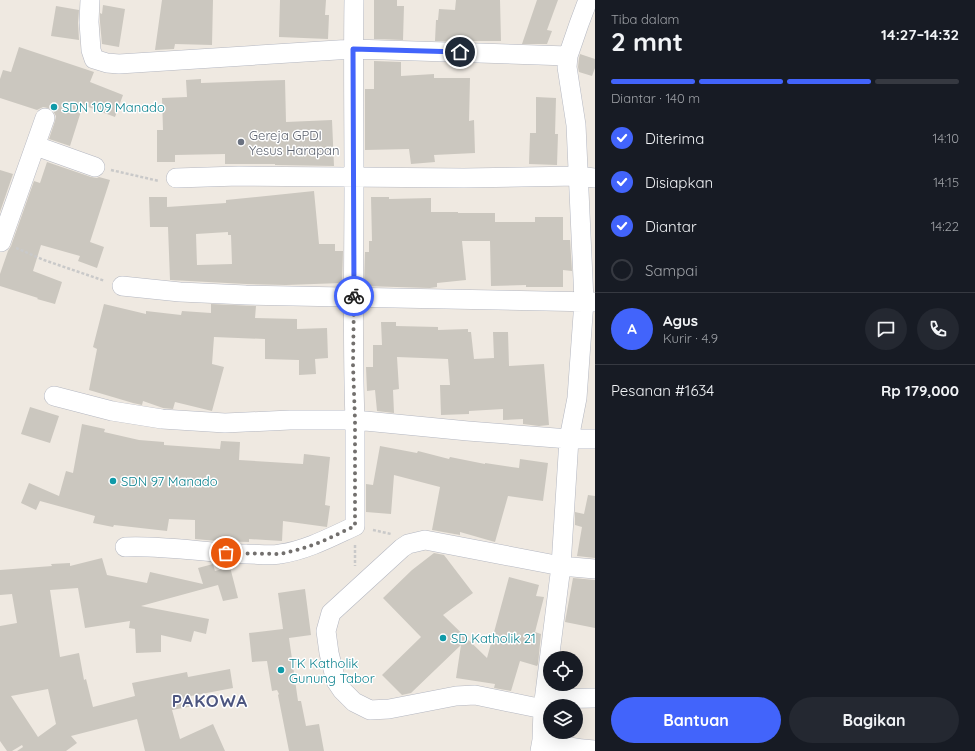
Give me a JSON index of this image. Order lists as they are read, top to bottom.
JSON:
{
  "districts": ["PAKOWA"],
  "places": [
    "SDN 109 Manado",
    "Gereja GPDI Yesus Harapan",
    "SDN 97 Manado",
    "SD Katholik 21",
    "TK Katholik Gunung Tabor"
  ],
  "page": {
    "heading": ["2 mnt", "Tiba dalam", "14:27–14:32"],
    "panel": [
      "Agus",
      "Kurir · 4.9",
      "Pesanan #1634",
      "Rp 179,000"
    ],
    "bar": "Diantar · 140 m",
    "list": [
      ["Diterima", "14:10"],
      ["Disiapkan", "14:15"],
      ["Diantar", "14:22"],
      "Sampai"
    ],
    "round": "A",
    "buttons": ["Bantuan", "Bagikan"]
  }
}
